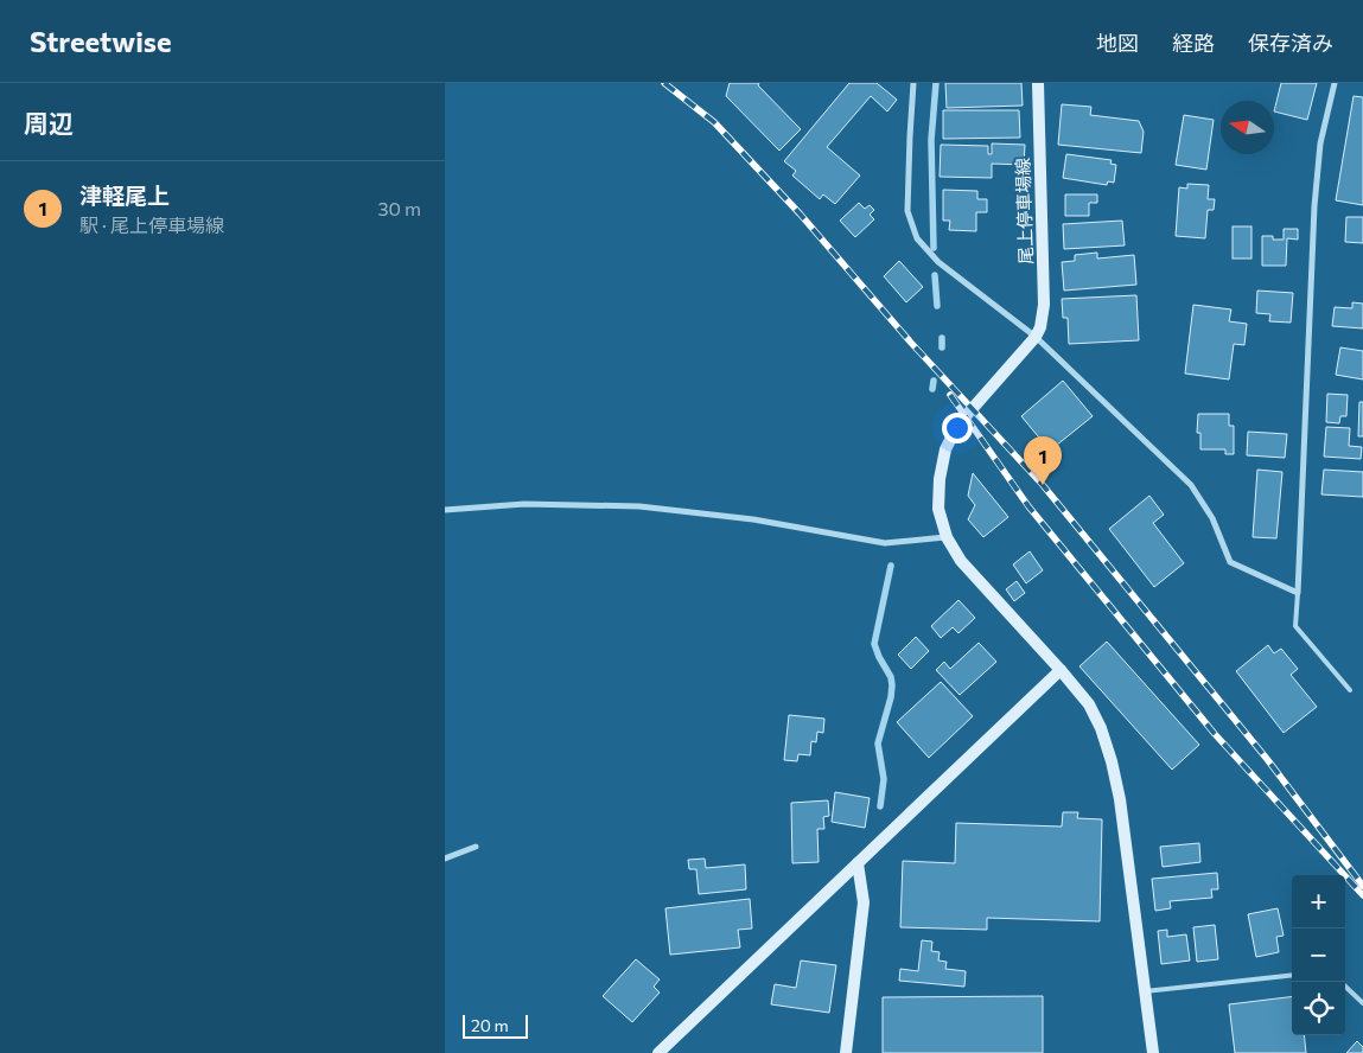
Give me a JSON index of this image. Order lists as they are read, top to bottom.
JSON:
{
  "streets": {
    "street": ["尾上停車場線"]
  },
  "scale_bar": "20 m",
  "north": "left",
  "page": {
    "header": "Streetwise",
    "nav": ["地図", "経路", "保存済み"],
    "heading": "周辺",
    "list": [
      {
        "mark": "1",
        "name": "津軽尾上",
        "note": "駅 · 尾上停車場線",
        "value": "30 m"
      }
    ],
    "pins": "1",
    "map_buttons": ["+", "−"],
    "scale": "20 m"
  }
}
